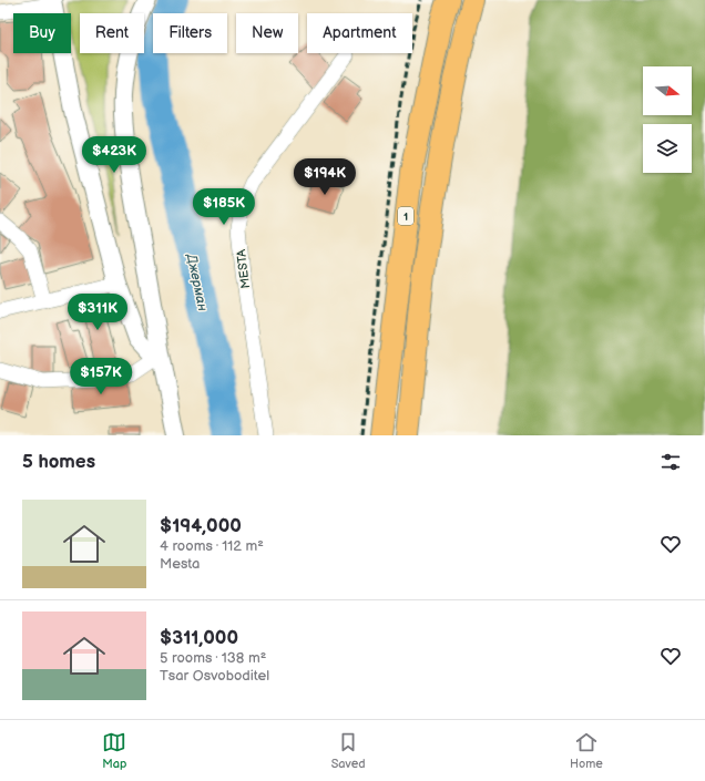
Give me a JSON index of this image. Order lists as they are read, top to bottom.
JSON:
{
  "streets": {
    "main road": ["1"],
    "street": ["MESTA"]
  },
  "water": ["Джерман"],
  "north": "right",
  "page": {
    "chip": [
      "Buy",
      "Rent",
      "Filters",
      "New",
      "Apartment"
    ],
    "price": [
      "$423K",
      "$194K",
      "$185K",
      "$311K",
      "$157K"
    ],
    "heading": "5 homes",
    "list": [
      {
        "name": "$194,000",
        "note": "4 rooms · 112 m² · Mesta"
      },
      {
        "name": "$311,000",
        "note": "5 rooms · 138 m² · Tsar Osvoboditel"
      }
    ],
    "tabs": ["Map", "Saved", "Home"]
  }
}
